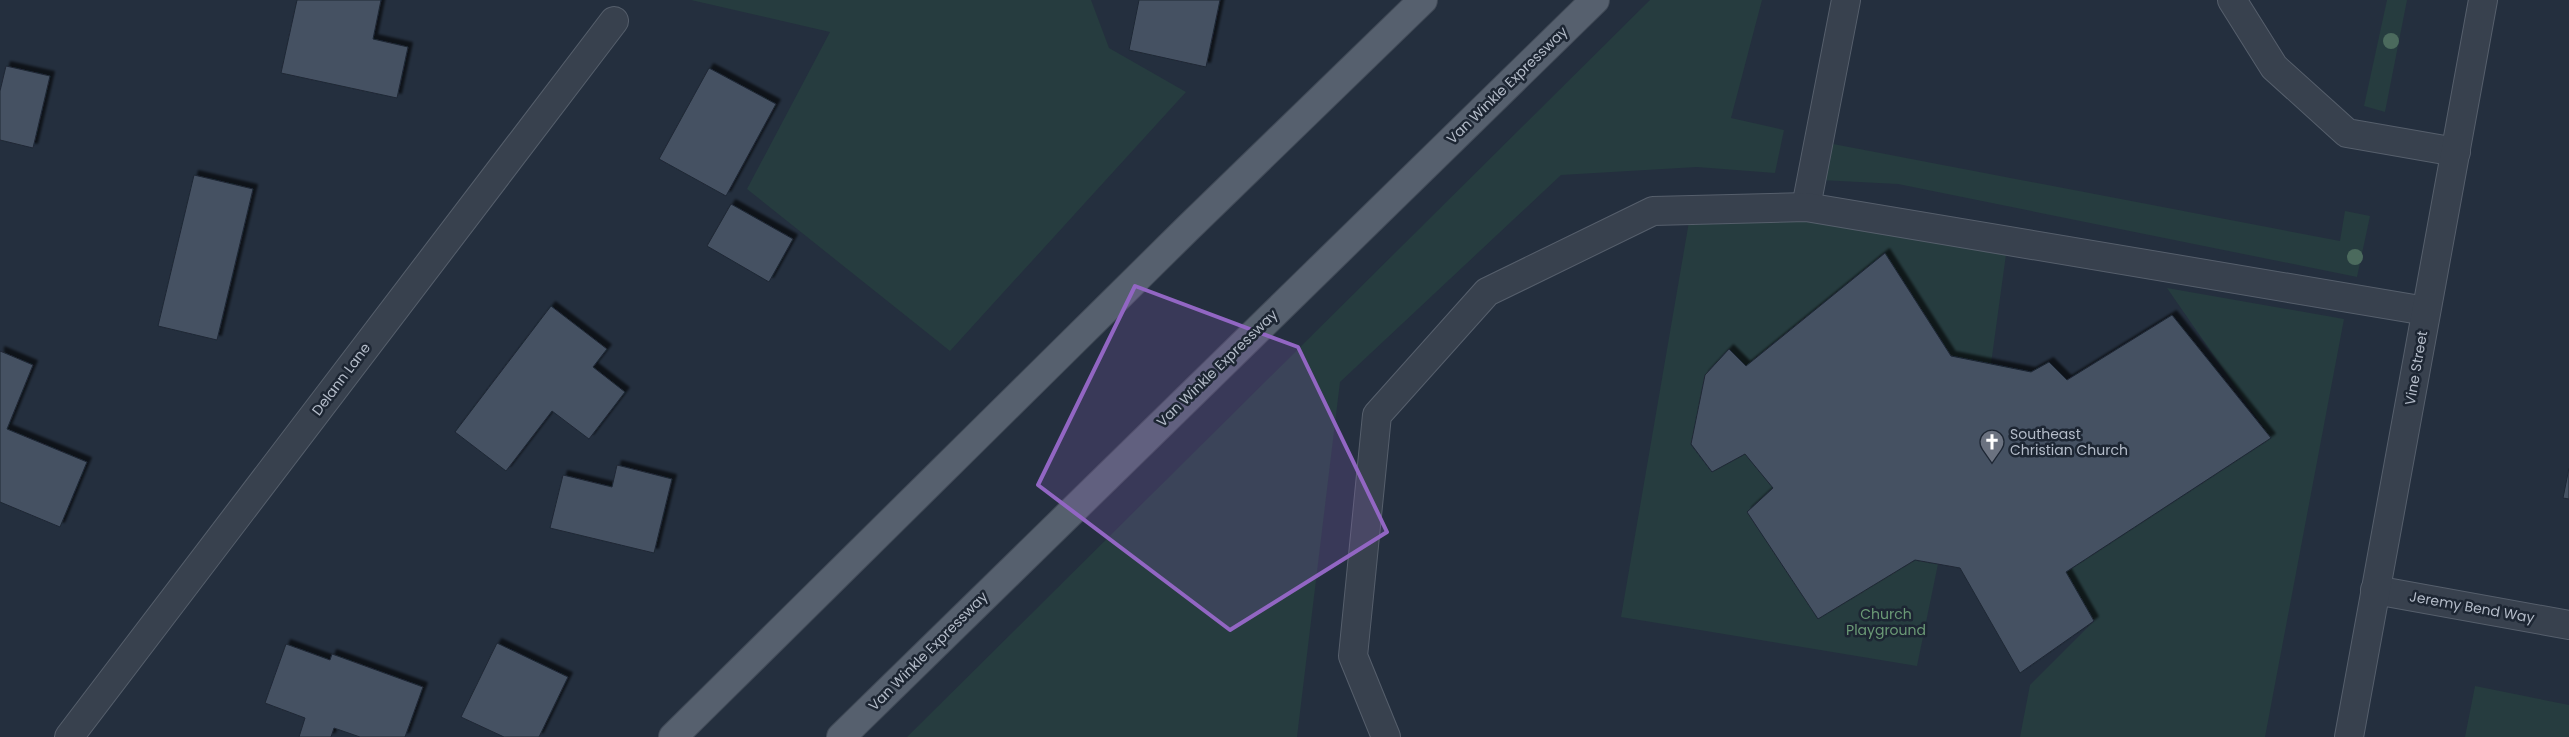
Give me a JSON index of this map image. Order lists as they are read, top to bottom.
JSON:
{
  "streets": {
    "main road": ["Van Winkle Expressway"],
    "street": ["Vine Street", "Delann Lane", "Jeremy Bend Way"]
  },
  "crossings": [
    ["Vine Street", "Jeremy Bend Way"]
  ],
  "parks": ["Church Playground"],
  "places": {
    "church": ["Southeast Christian Church"]
  }
}
